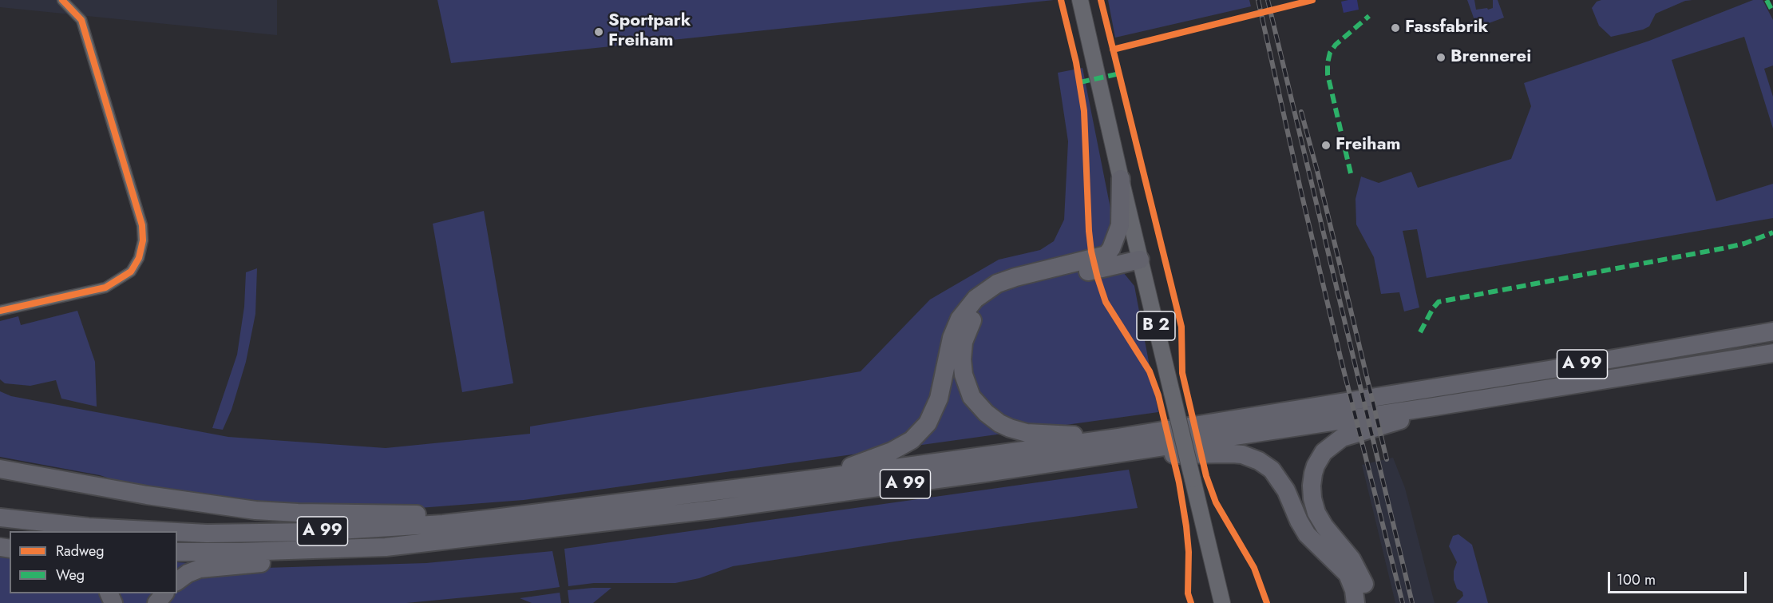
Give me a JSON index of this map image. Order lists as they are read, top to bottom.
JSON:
{
  "streets": {
    "highway": ["A 99"],
    "main road": ["B 2"]
  },
  "places": [
    "Fassfabrik",
    "Sportpark Freiham",
    "Brennerei",
    "Freiham"
  ],
  "legend": ["Radweg", "Weg"],
  "scale_bar": "100 m"
}
